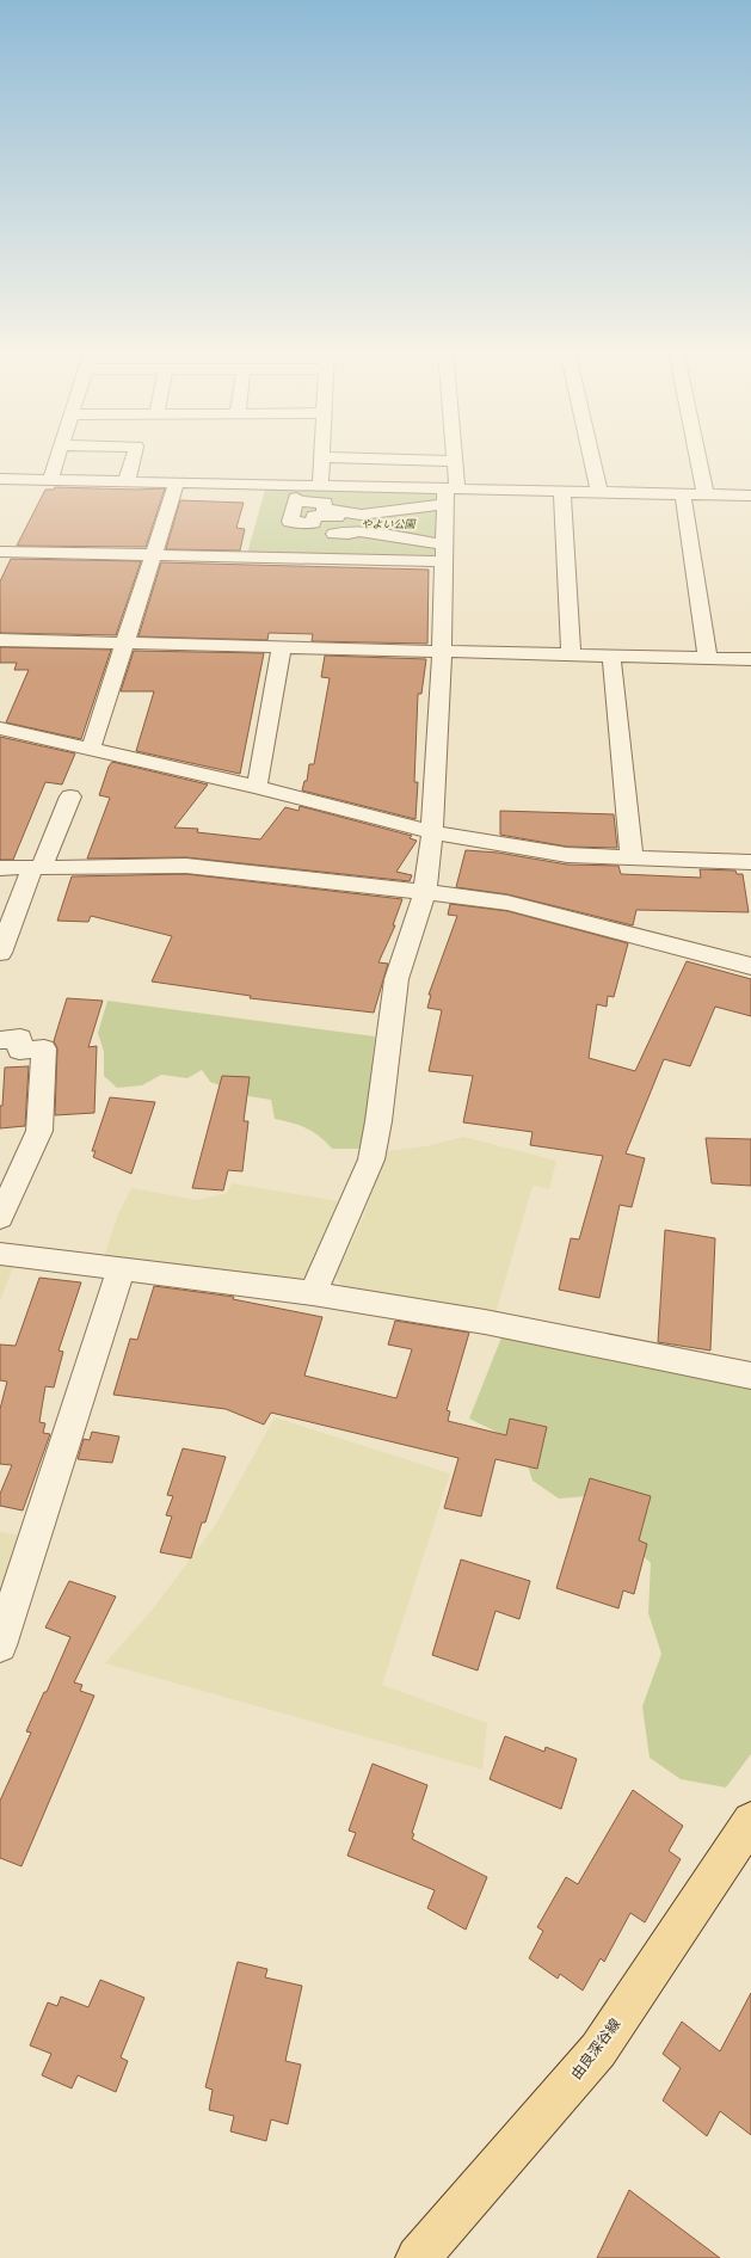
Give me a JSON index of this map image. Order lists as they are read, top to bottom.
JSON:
{
  "streets": {
    "main road": ["由良深谷線"]
  },
  "parks": ["やよい公園"]
}
